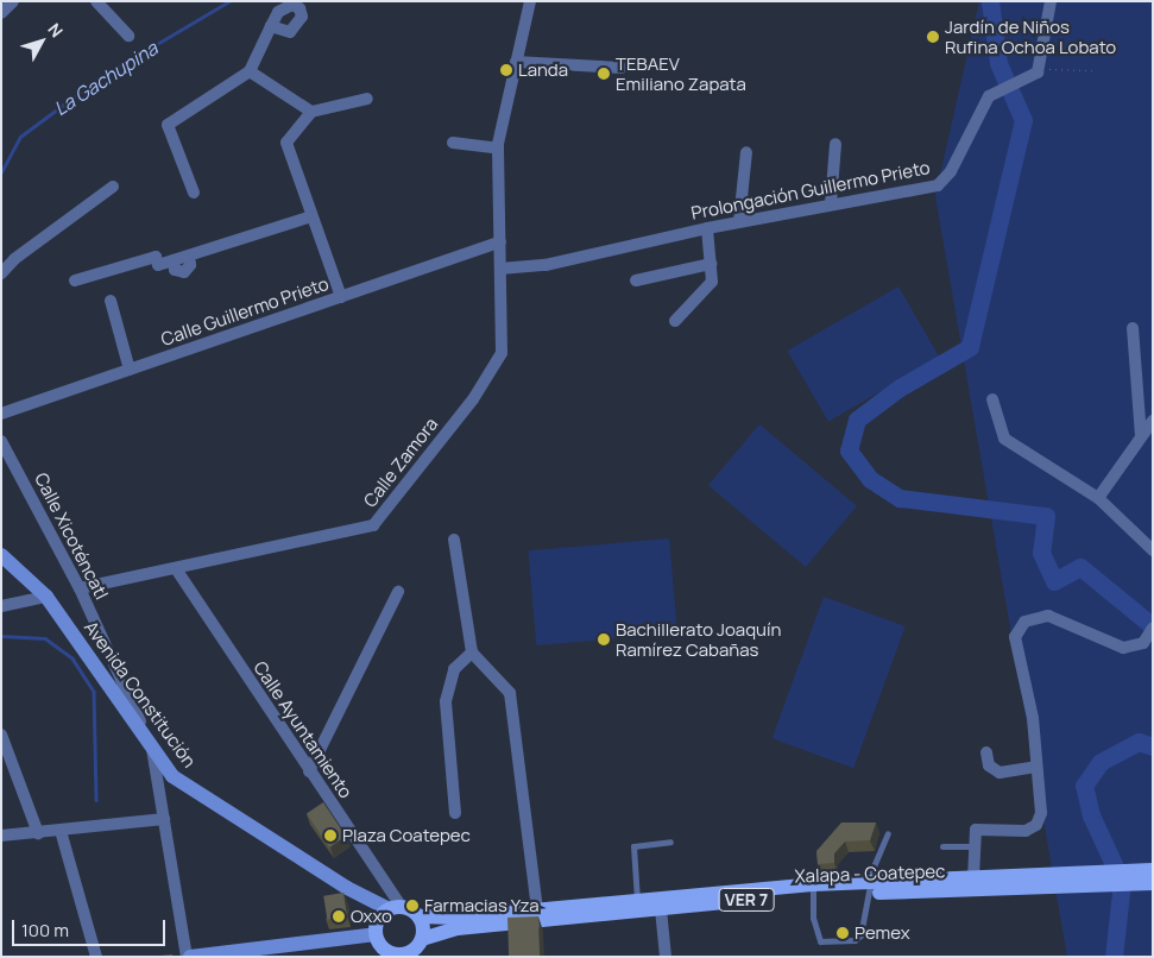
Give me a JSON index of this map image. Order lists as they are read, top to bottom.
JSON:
{
  "streets": {
    "main road": ["Avenida Constitución", "Xalapa - Coatepec", "VER 7"],
    "street": [
      "Prolongación Guillermo Prieto",
      "Calle Guillermo Prieto",
      "Calle Zamora",
      "Calle Xicoténcatl",
      "Calle Ayuntamiento"
    ]
  },
  "crossings": [
    ["Prolongación Guillermo Prieto", "Calle Zamora"],
    ["Calle Guillermo Prieto", "Calle Zamora"],
    ["Calle Zamora", "Calle Xicoténcatl"],
    ["Calle Zamora", "Calle Ayuntamiento"],
    ["Calle Xicoténcatl", "Avenida Constitución"],
    ["Avenida Constitución", "Calle Ayuntamiento"],
    ["Avenida Constitución", "Xalapa - Coatepec"],
    ["Calle Ayuntamiento", "Xalapa - Coatepec"],
    ["Xalapa - Coatepec", "VER 7"]
  ],
  "water": ["La Gachupina"],
  "places": [
    "Jardín de Niños Rufina Ochoa Lobato",
    "Landa",
    "TEBAEV Emiliano Zapata",
    "Bachillerato Joaquín Ramírez Cabañas",
    "Plaza Coatepec",
    "Farmacias Yza",
    "Oxxo",
    "Pemex"
  ],
  "scale_bar": "100 m",
  "north": "top right"
}
